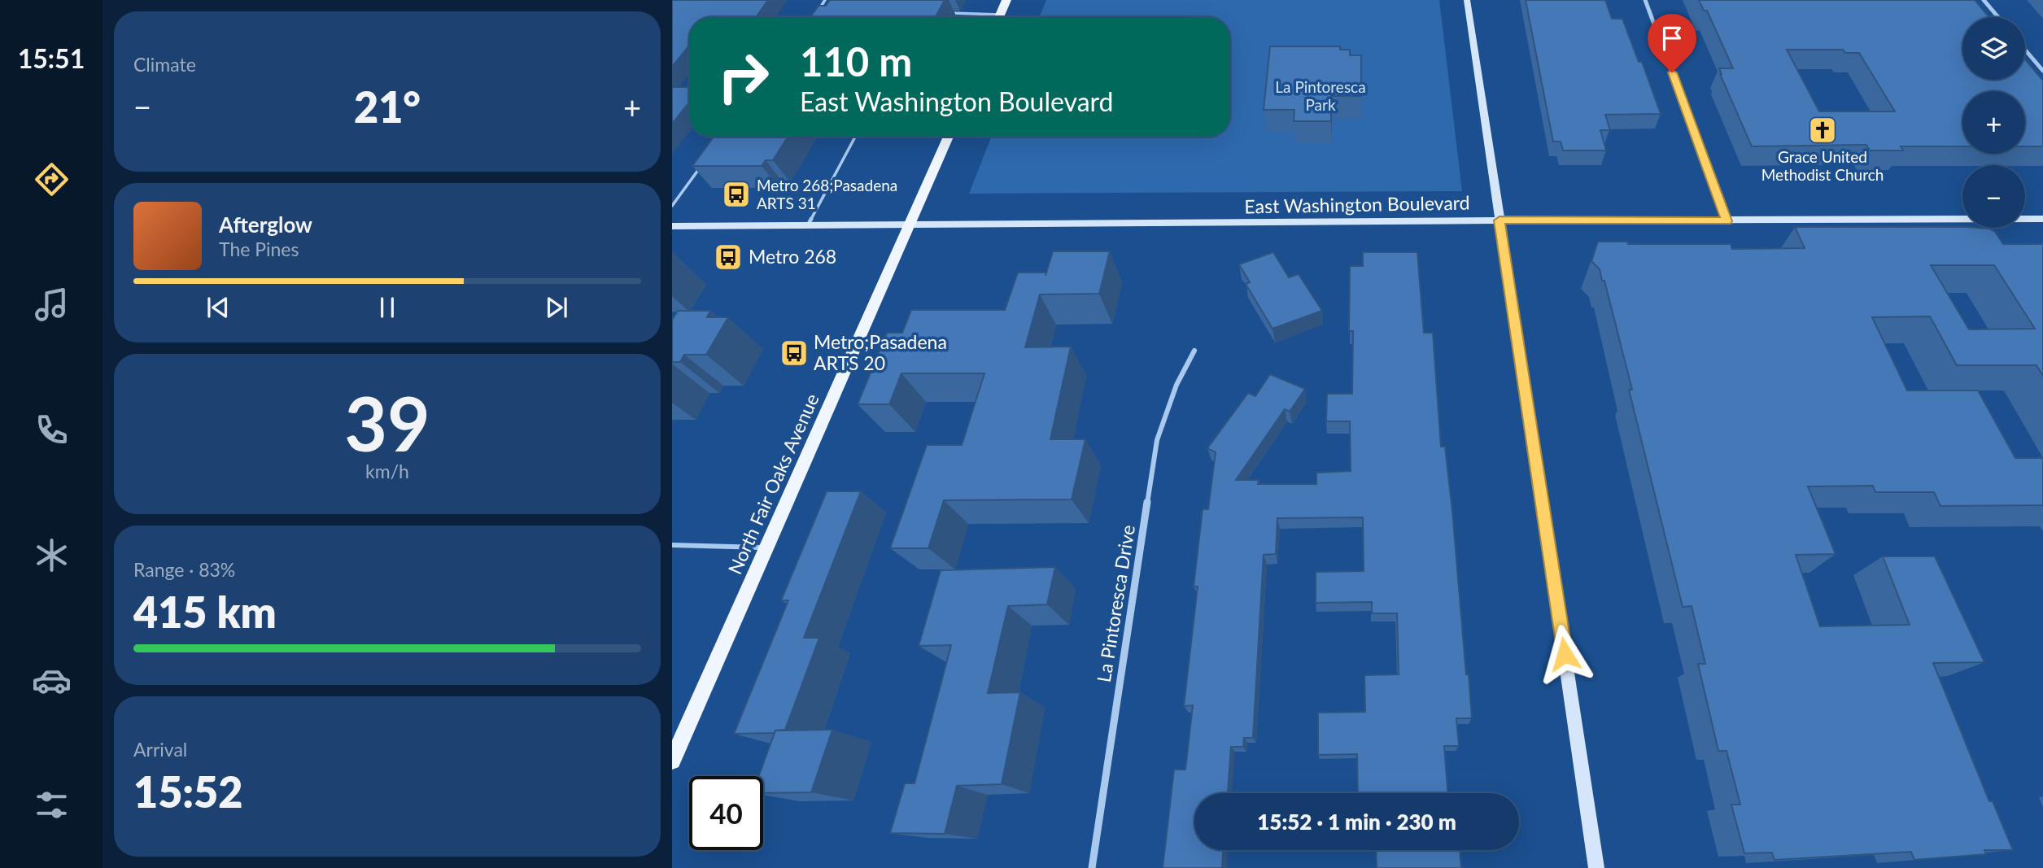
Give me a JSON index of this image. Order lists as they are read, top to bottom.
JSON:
{
  "streets": {
    "main road": ["East Washington Boulevard", "North Fair Oaks Avenue"],
    "street": ["La Pintoresca Drive"]
  },
  "crossings": [
    ["East Washington Boulevard", "North Fair Oaks Avenue"]
  ],
  "parks": ["La Pintoresca Park"],
  "places": {
    "church": ["Grace United Methodist Church"],
    "bus stop": ["Metro 268;Pasadena ARTS 31", "Metro 268", "Metro;Pasadena ARTS 20"]
  },
  "page": {
    "tabs": "15:51",
    "tile": [
      "Climate",
      ["39", "km/h"],
      ["Range · 83%", "415 km"],
      ["Arrival", "15:52"]
    ],
    "map_buttons": ["+", "−"],
    "turn": ["110 m", "East Washington Boulevard"],
    "heat": ["−", "21°", "+"],
    "song": ["Afterglow", "The Pines"],
    "limit": "40",
    "trip": "15:52 · 1 min · 230 m"
  }
}
